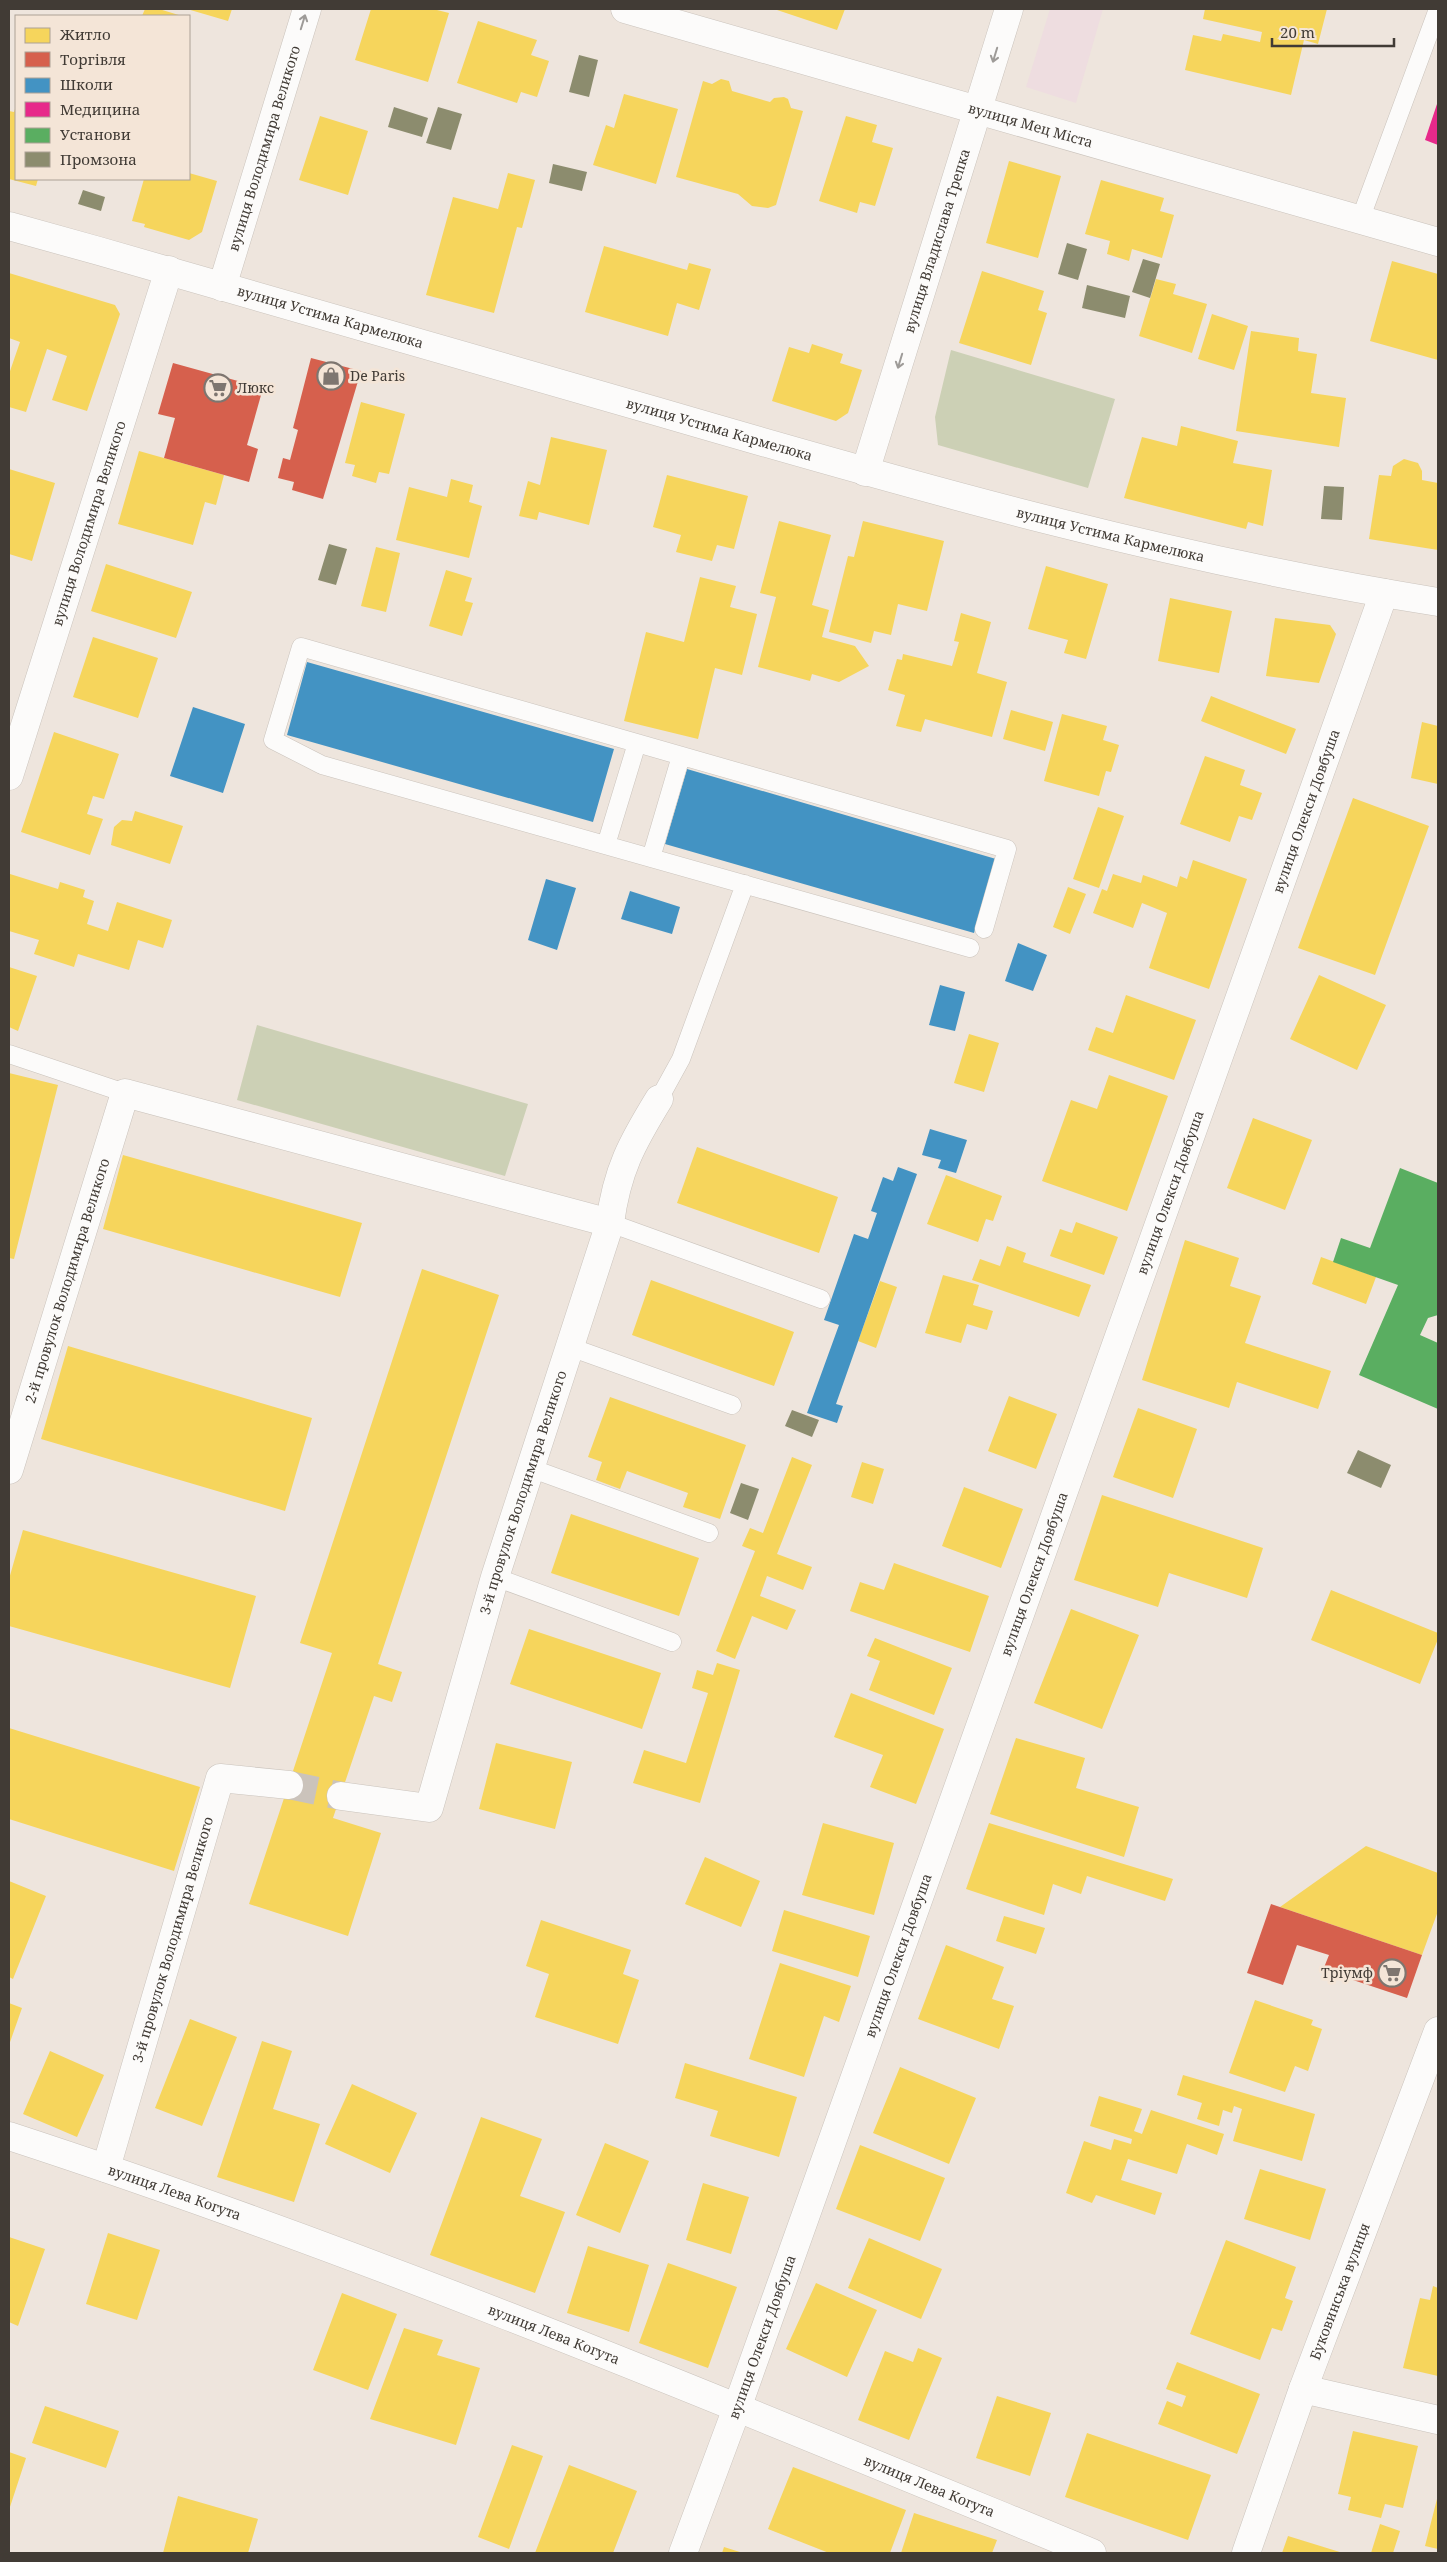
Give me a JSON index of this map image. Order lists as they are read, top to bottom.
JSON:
{
  "streets": {
    "street": [
      "вулиця Мец Міста",
      "вулиця Володимира Великого",
      "вулиця Владислава Трепка",
      "вулиця Устима Кармелюка",
      "вулиця Олекси Довбуша",
      "2-й провулок Володимира Великого",
      "3-й провулок Володимира Великого",
      "вулиця Лева Когута",
      "Буковинська вулиця"
    ]
  },
  "crossings": [
    ["вулиця Мец Міста", "вулиця Владислава Трепка"],
    ["вулиця Володимира Великого", "вулиця Устима Кармелюка"],
    ["вулиця Владислава Трепка", "вулиця Устима Кармелюка"],
    ["вулиця Устима Кармелюка", "вулиця Олекси Довбуша"],
    ["вулиця Олекси Довбуша", "вулиця Лева Когута"],
    ["3-й провулок Володимира Великого", "вулиця Лева Когута"]
  ],
  "one_way": ["вулиця Володимира Великого", "вулиця Владислава Трепка"],
  "places": {
    "shop": ["De Paris"],
    "supermarket": ["Люкс", "Тріумф"]
  },
  "legend": [
    "Житло",
    "Торгівля",
    "Школи",
    "Медицина",
    "Установи",
    "Промзона"
  ],
  "scale_bar": "20 m"
}
